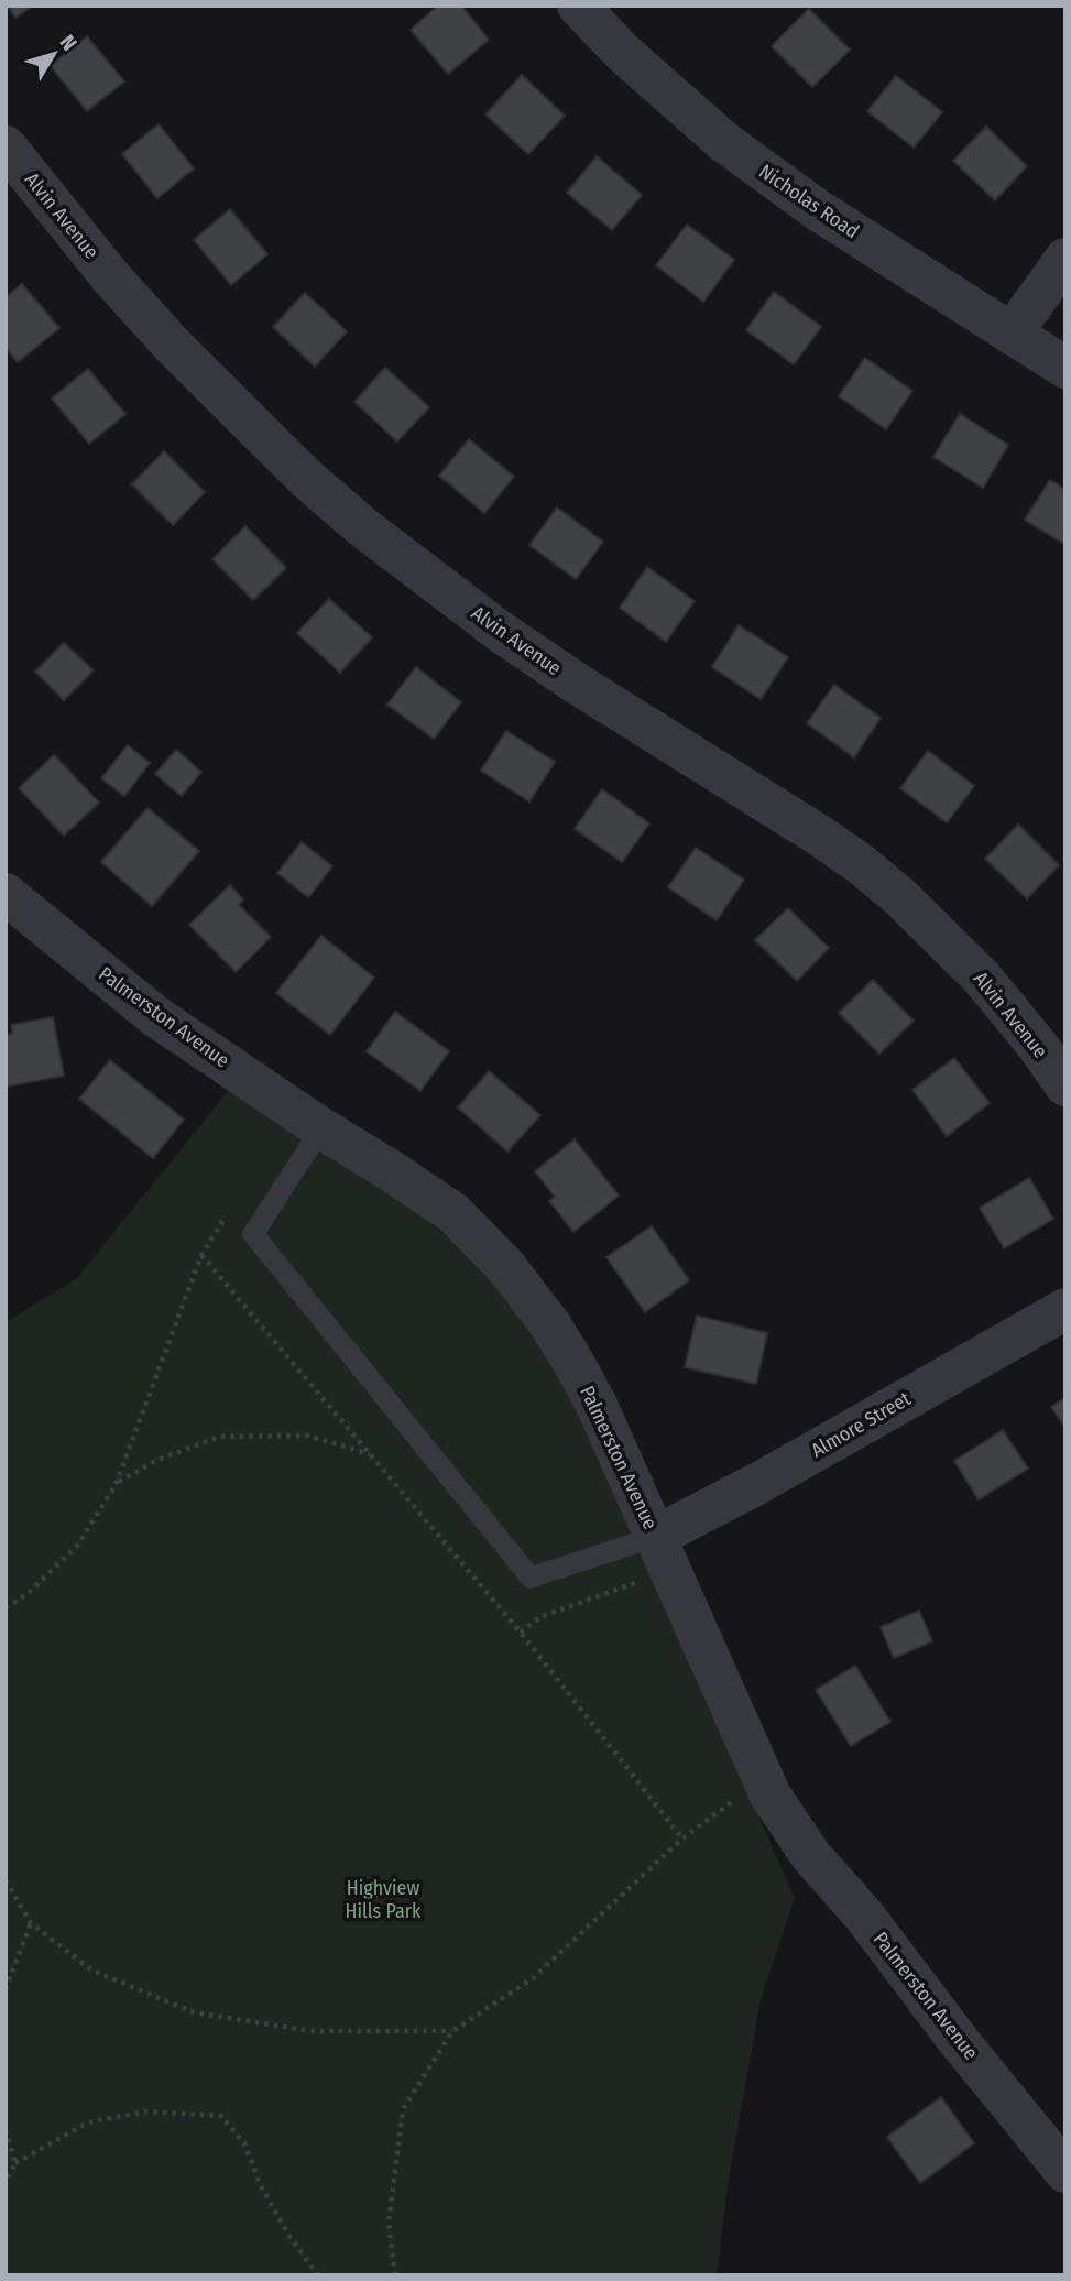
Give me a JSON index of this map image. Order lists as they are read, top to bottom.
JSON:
{
  "streets": {
    "street": [
      "Nicholas Road",
      "Alvin Avenue",
      "Palmerston Avenue",
      "Almore Street"
    ]
  },
  "crossings": [
    ["Palmerston Avenue", "Almore Street"]
  ],
  "parks": ["Highview Hills Park"],
  "north": "top right"
}
